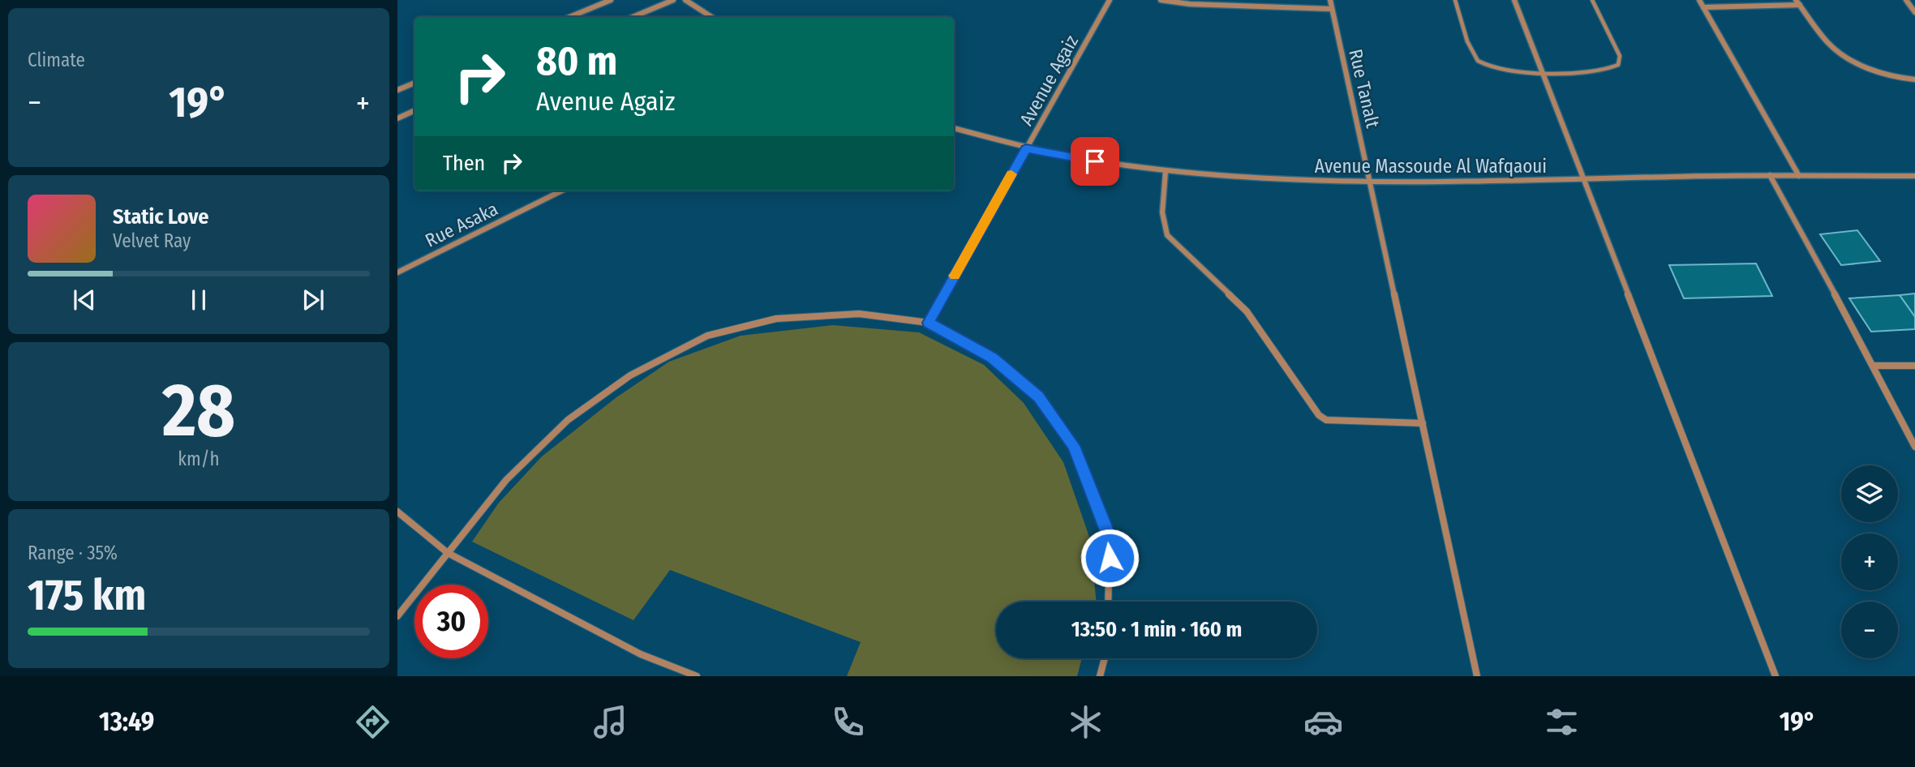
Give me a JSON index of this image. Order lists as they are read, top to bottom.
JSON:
{
  "streets": {
    "street": [
      "Avenue Agaiz",
      "Rue Tanalt",
      "Avenue Massoude Al Wafqaoui",
      "Rue Asaka"
    ]
  },
  "crossings": [
    ["Avenue Agaiz", "Avenue Massoude Al Wafqaoui"],
    ["Rue Tanalt", "Avenue Massoude Al Wafqaoui"]
  ],
  "page": {
    "tile": [
      "Climate",
      ["28", "km/h"],
      ["Range · 35%", "175 km"]
    ],
    "turn": ["80 m", "Avenue Agaiz"],
    "heat": ["−", "19°", "+"],
    "then": "Then",
    "song": ["Static Love", "Velvet Ray"],
    "map_buttons": ["+", "−"],
    "limit": "30",
    "trip": "13:50 · 1 min · 160 m",
    "tabs": ["13:49", "19°"]
  }
}
